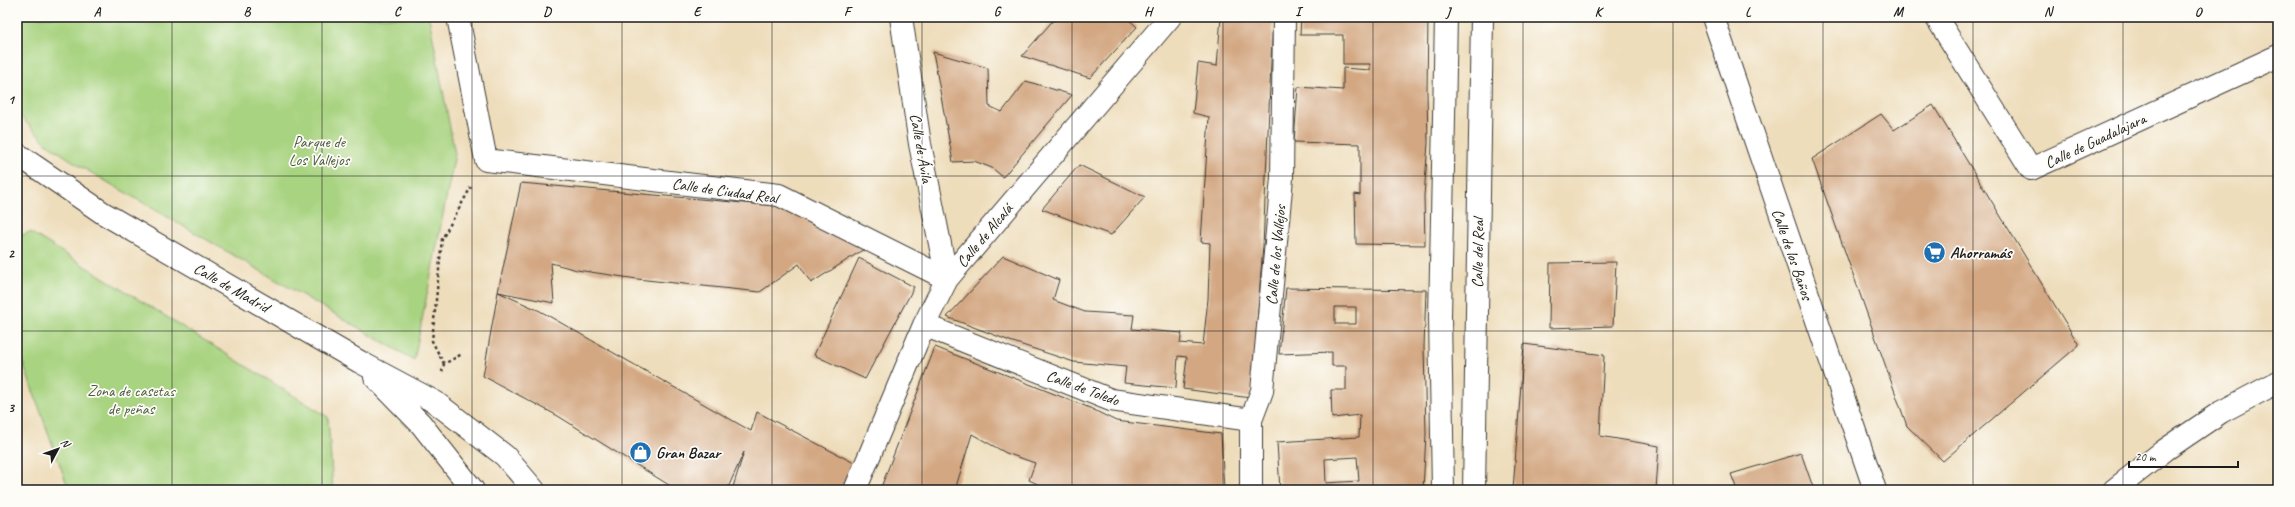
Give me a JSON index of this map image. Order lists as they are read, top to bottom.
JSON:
{
  "streets": {
    "street": [
      "Calle de Guadalajara",
      "Calle de Ávila",
      "Calle de Ciudad Real",
      "Calle de Alcalá",
      "Calle del Real",
      "Calle de los Baños",
      "Calle de los Vallejos",
      "Calle de Madrid",
      "Calle de Toledo"
    ]
  },
  "crossings": [
    ["Calle de Ávila", "Calle de Ciudad Real"],
    ["Calle de Ávila", "Calle de Alcalá"],
    ["Calle de Ciudad Real", "Calle de Alcalá"],
    ["Calle de Alcalá", "Calle de Toledo"],
    ["Calle de los Vallejos", "Calle de Toledo"]
  ],
  "parks": ["Parque de Los Vallejos", "Zona de casetas de peñas"],
  "places": {
    "supermarket": ["Ahorramás"],
    "shop": ["Gran Bazar"]
  },
  "scale_bar": "20 m",
  "north": "top right",
  "grid": {
    "columns": [
      "A",
      "B",
      "C",
      "D",
      "E",
      "F",
      "G",
      "H",
      "I",
      "J",
      "K",
      "L",
      "M",
      "N",
      "O"
    ],
    "rows": ["1", "2", "3"]
  }
}
